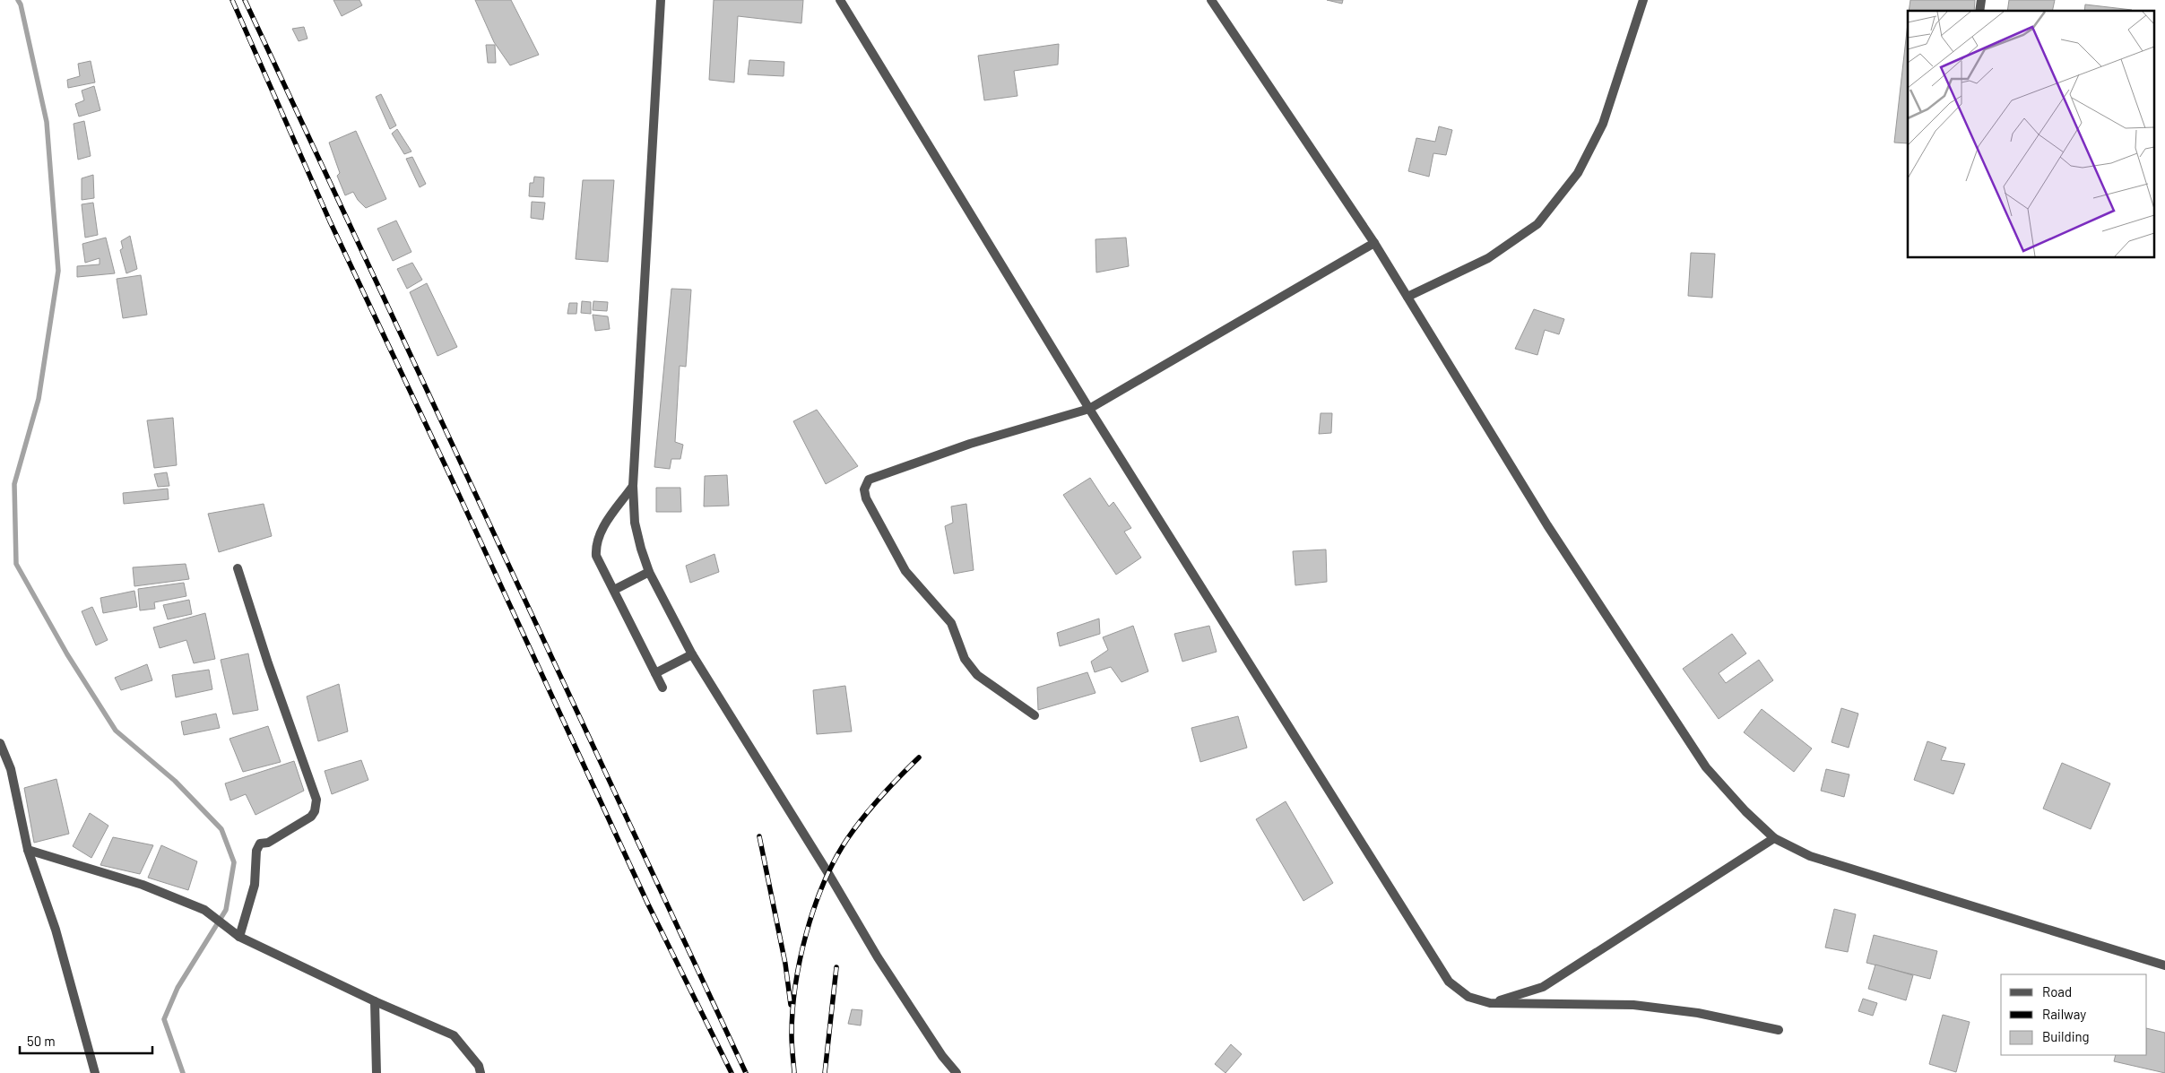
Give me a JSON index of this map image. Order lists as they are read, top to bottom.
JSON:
{
  "legend": ["Road", "Railway", "Building"],
  "scale_bar": "50 m"
}
